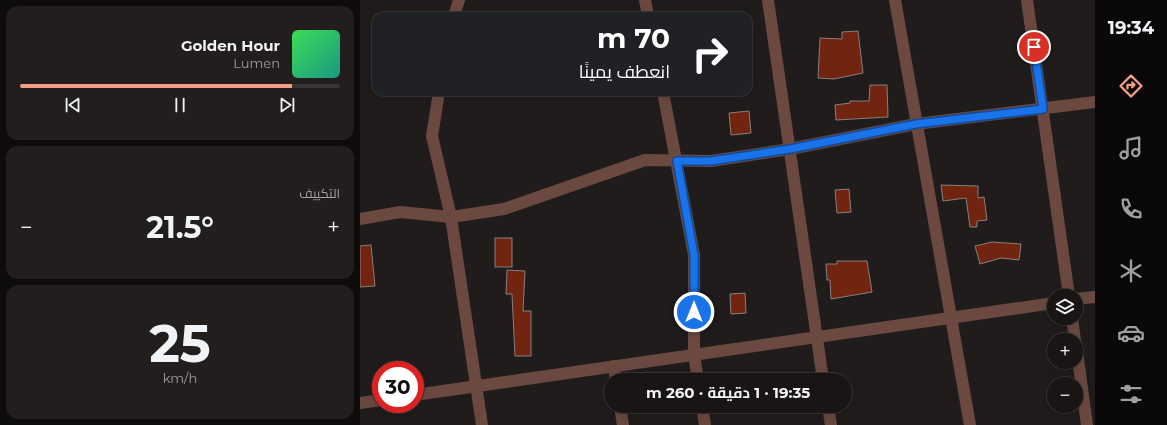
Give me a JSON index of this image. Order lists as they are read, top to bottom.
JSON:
{
  "page": {
    "tabs": "19:34",
    "turn": ["70 m", "انعطف يمينًا"],
    "song": ["Golden Hour", "Lumen"],
    "tile": [
      "التكييف",
      ["25", "km/h"]
    ],
    "heat": ["−", "21.5°", "+"],
    "map_buttons": ["+", "−"],
    "limit": "30",
    "trip": "19:35 · 1 دقيقة · 260 m"
  }
}
